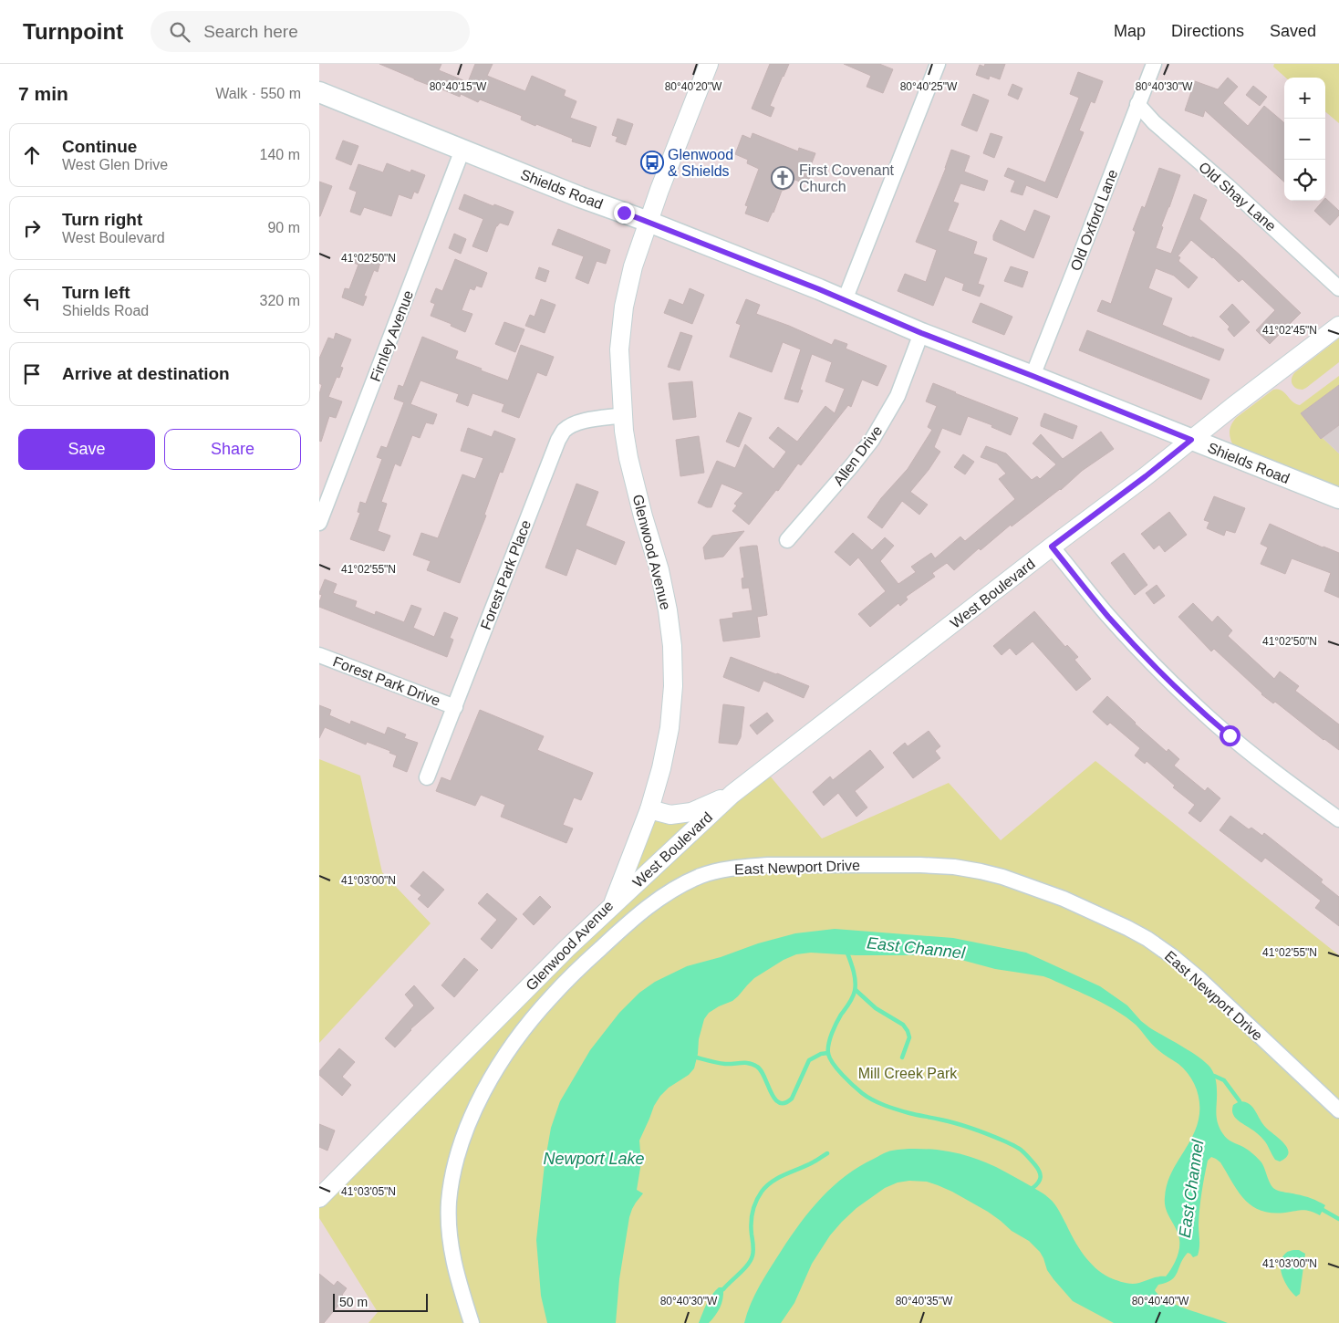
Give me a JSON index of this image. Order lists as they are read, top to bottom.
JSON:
{
  "streets": {
    "main road": ["Shields Road"],
    "street": [
      "Old Shay Lane",
      "Old Oxford Lane",
      "Firnley Avenue",
      "Allen Drive",
      "Glenwood Avenue",
      "Forest Park Place",
      "West Boulevard",
      "Forest Park Drive",
      "East Newport Drive"
    ]
  },
  "crossings": [
    ["Shields Road", "Old Oxford Lane"],
    ["Shields Road", "Firnley Avenue"],
    ["Shields Road", "Allen Drive"],
    ["Shields Road", "Glenwood Avenue"],
    ["Shields Road", "West Boulevard"],
    ["Old Shay Lane", "Old Oxford Lane"],
    ["Glenwood Avenue", "Forest Park Place"],
    ["Glenwood Avenue", "West Boulevard"],
    ["Forest Park Place", "Forest Park Drive"]
  ],
  "water": ["East Channel", "Newport Lake"],
  "parks": ["Mill Creek Park"],
  "places": {
    "bus stop": ["Glenwood & Shields"],
    "church": ["First Covenant Church"]
  },
  "scale_bar": "50 m",
  "page": {
    "header": "Turnpoint",
    "search": "Search here",
    "nav": ["Map", "Directions", "Saved"],
    "heading": ["7 min", "Walk · 550 m"],
    "map_buttons": ["+", "−"],
    "list": [
      ["Continue", "West Glen Drive", "140 m"],
      ["Turn right", "West Boulevard", "90 m"],
      ["Turn left", "Shields Road", "320 m"],
      "Arrive at destination"
    ],
    "buttons": ["Save", "Share"],
    "scale": "50 m"
  },
  "coordinates": [
    "80°40'15\"W",
    "80°40'25\"W",
    "80°40'30\"W",
    "80°40'20\"W",
    "41°02'50\"N",
    "41°02'45\"N",
    "41°02'55\"N",
    "41°03'00\"N",
    "41°03'05\"N",
    "80°40'35\"W",
    "80°40'40\"W"
  ]
}
